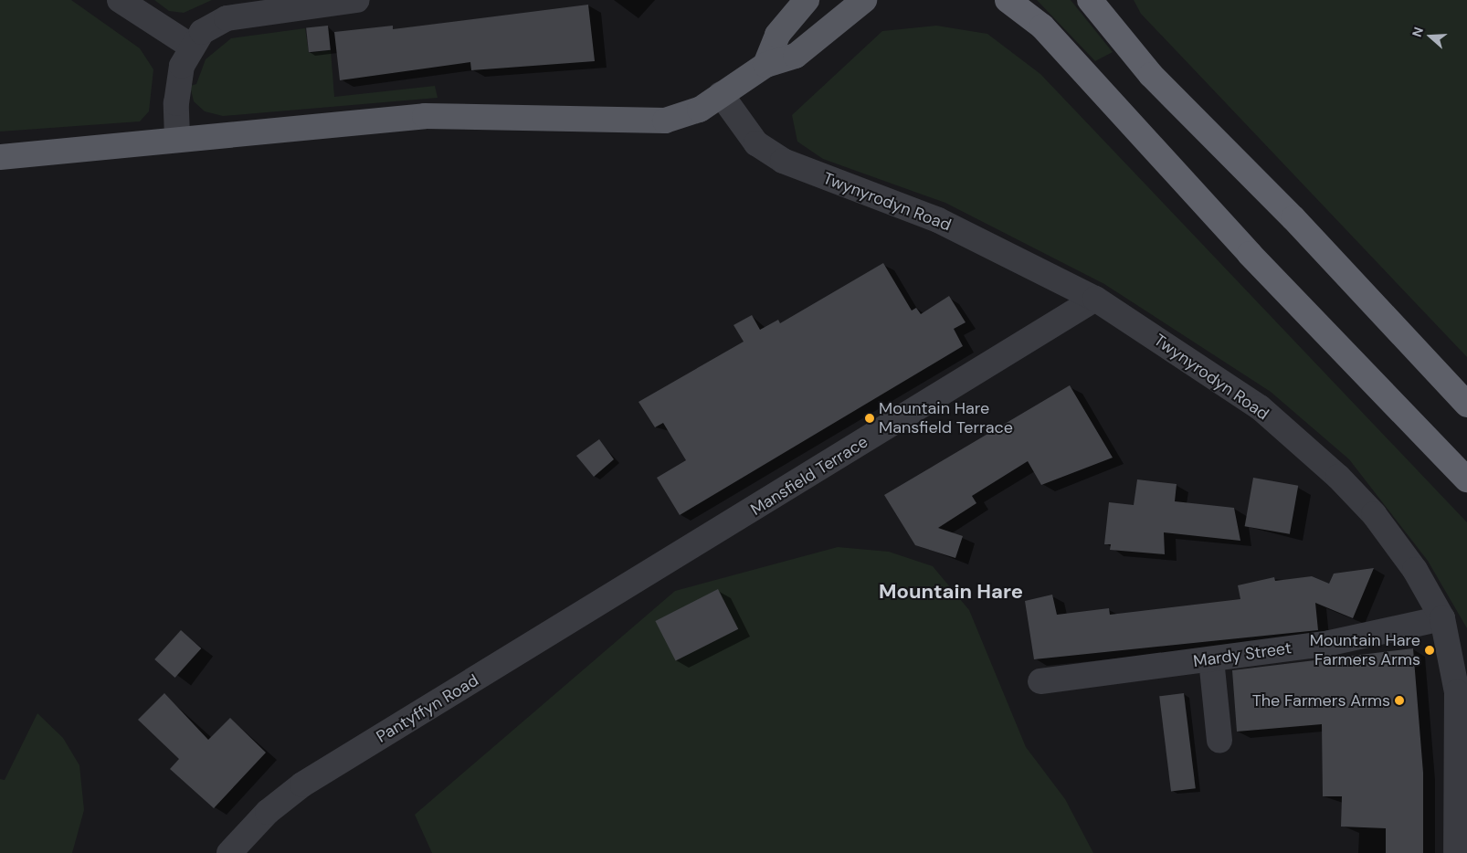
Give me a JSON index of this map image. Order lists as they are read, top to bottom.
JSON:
{
  "streets": {
    "street": [
      "Twynyrodyn Road",
      "Mansfield Terrace",
      "Mardy Street",
      "Pantyffyn Road"
    ]
  },
  "crossings": [
    ["Twynyrodyn Road", "Mansfield Terrace"],
    ["Twynyrodyn Road", "Mardy Street"],
    ["Mansfield Terrace", "Pantyffyn Road"]
  ],
  "districts": ["Mountain Hare"],
  "places": ["Mountain Hare Mansfield Terrace", "Mountain Hare Farmers Arms", "The Farmers Arms"],
  "north": "left"
}
